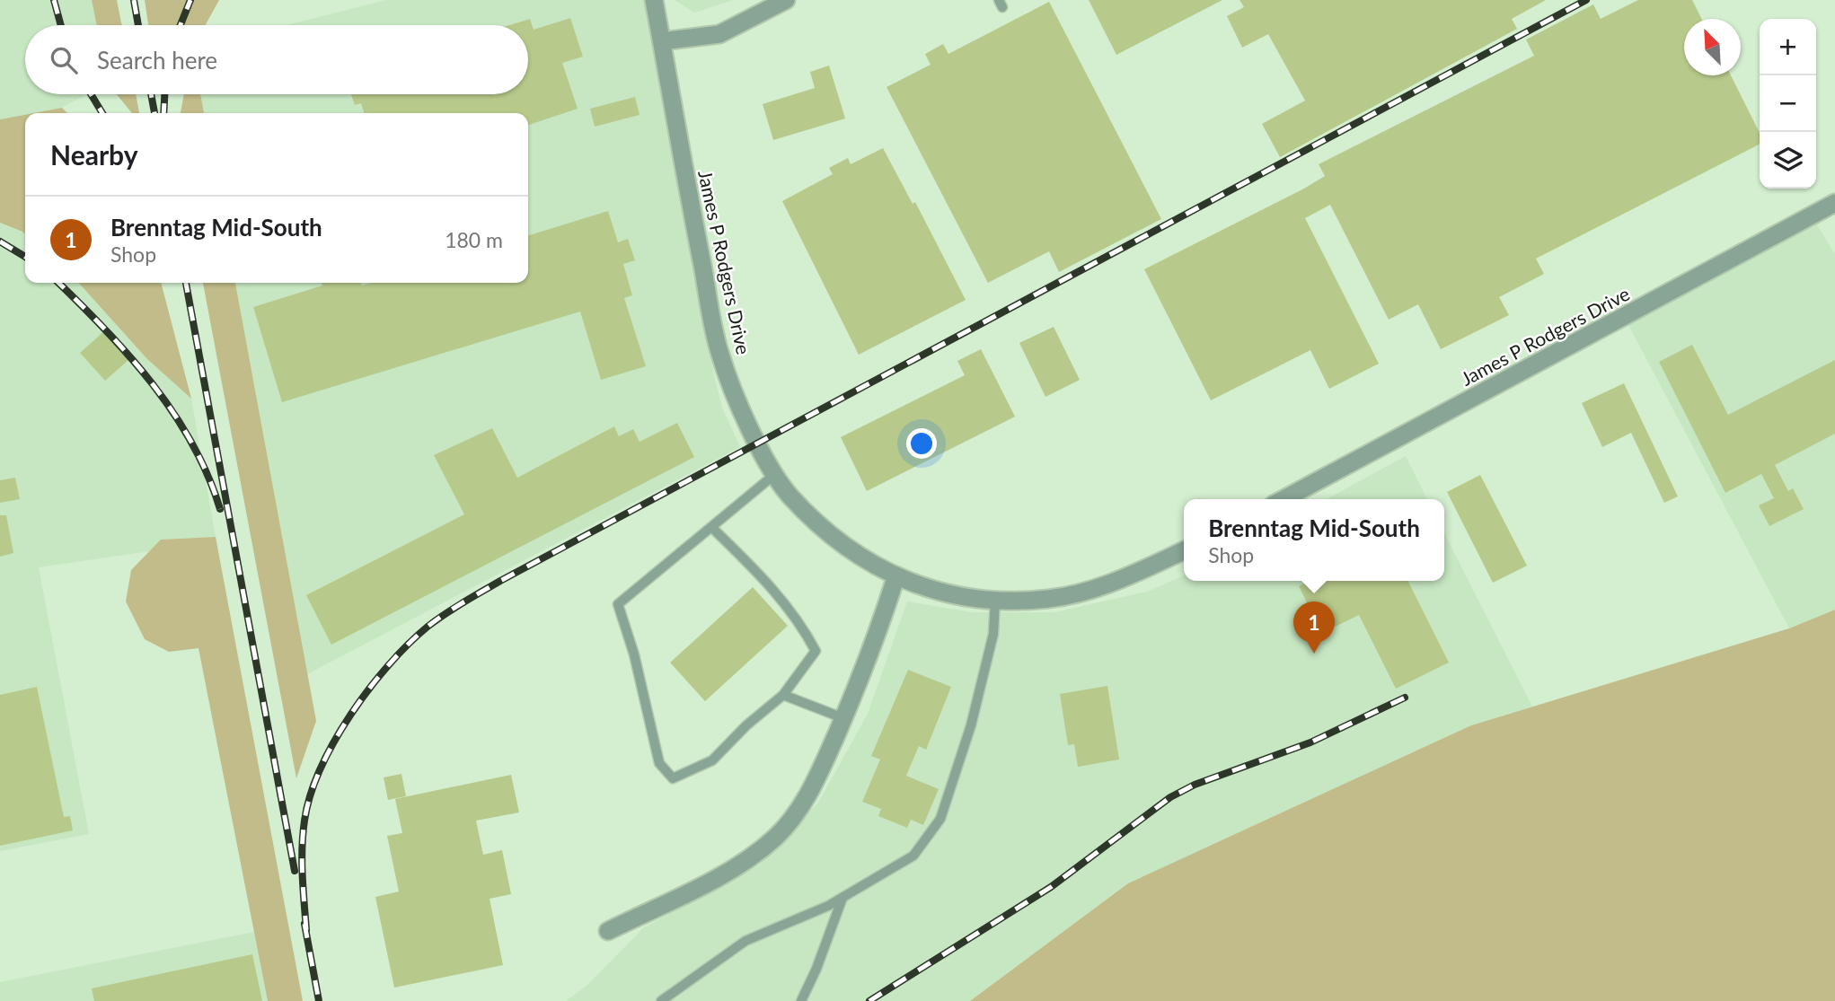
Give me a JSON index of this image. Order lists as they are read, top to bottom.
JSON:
{
  "streets": {
    "street": ["James P Rodgers Drive"]
  },
  "north": "top left",
  "page": {
    "map_buttons": ["+", "−"],
    "search": "Search here",
    "heading": "Nearby",
    "list": [
      {
        "mark": "1",
        "name": "Brenntag Mid-South",
        "note": "Shop",
        "value": "180 m"
      }
    ],
    "popup": ["Brenntag Mid-South", "Shop"],
    "pins": "1"
  }
}
